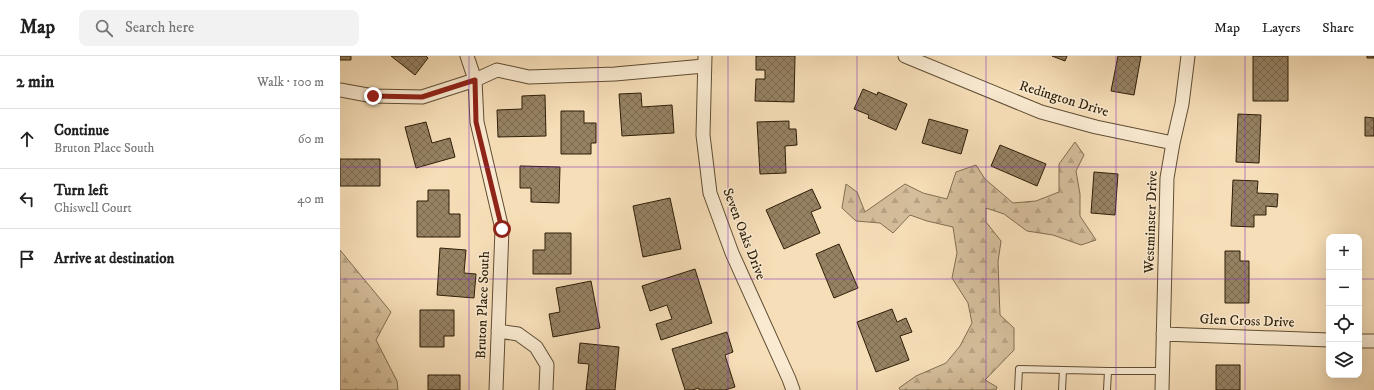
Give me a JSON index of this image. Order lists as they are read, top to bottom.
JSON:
{
  "streets": {
    "street": [
      "Redington Drive",
      "Westminster Drive",
      "Seven Oaks Drive",
      "Bruton Place South",
      "Glen Cross Drive"
    ]
  },
  "crossings": [
    ["Redington Drive", "Westminster Drive"],
    ["Westminster Drive", "Glen Cross Drive"]
  ],
  "page": {
    "header": "Map",
    "search": "Search here",
    "nav": ["Map", "Layers", "Share"],
    "heading": ["2 min", "Walk · 100 m"],
    "list": [
      ["Continue", "Bruton Place South", "60 m"],
      ["Turn left", "Chiswell Court", "40 m"],
      "Arrive at destination"
    ],
    "map_buttons": ["+", "−"]
  }
}
